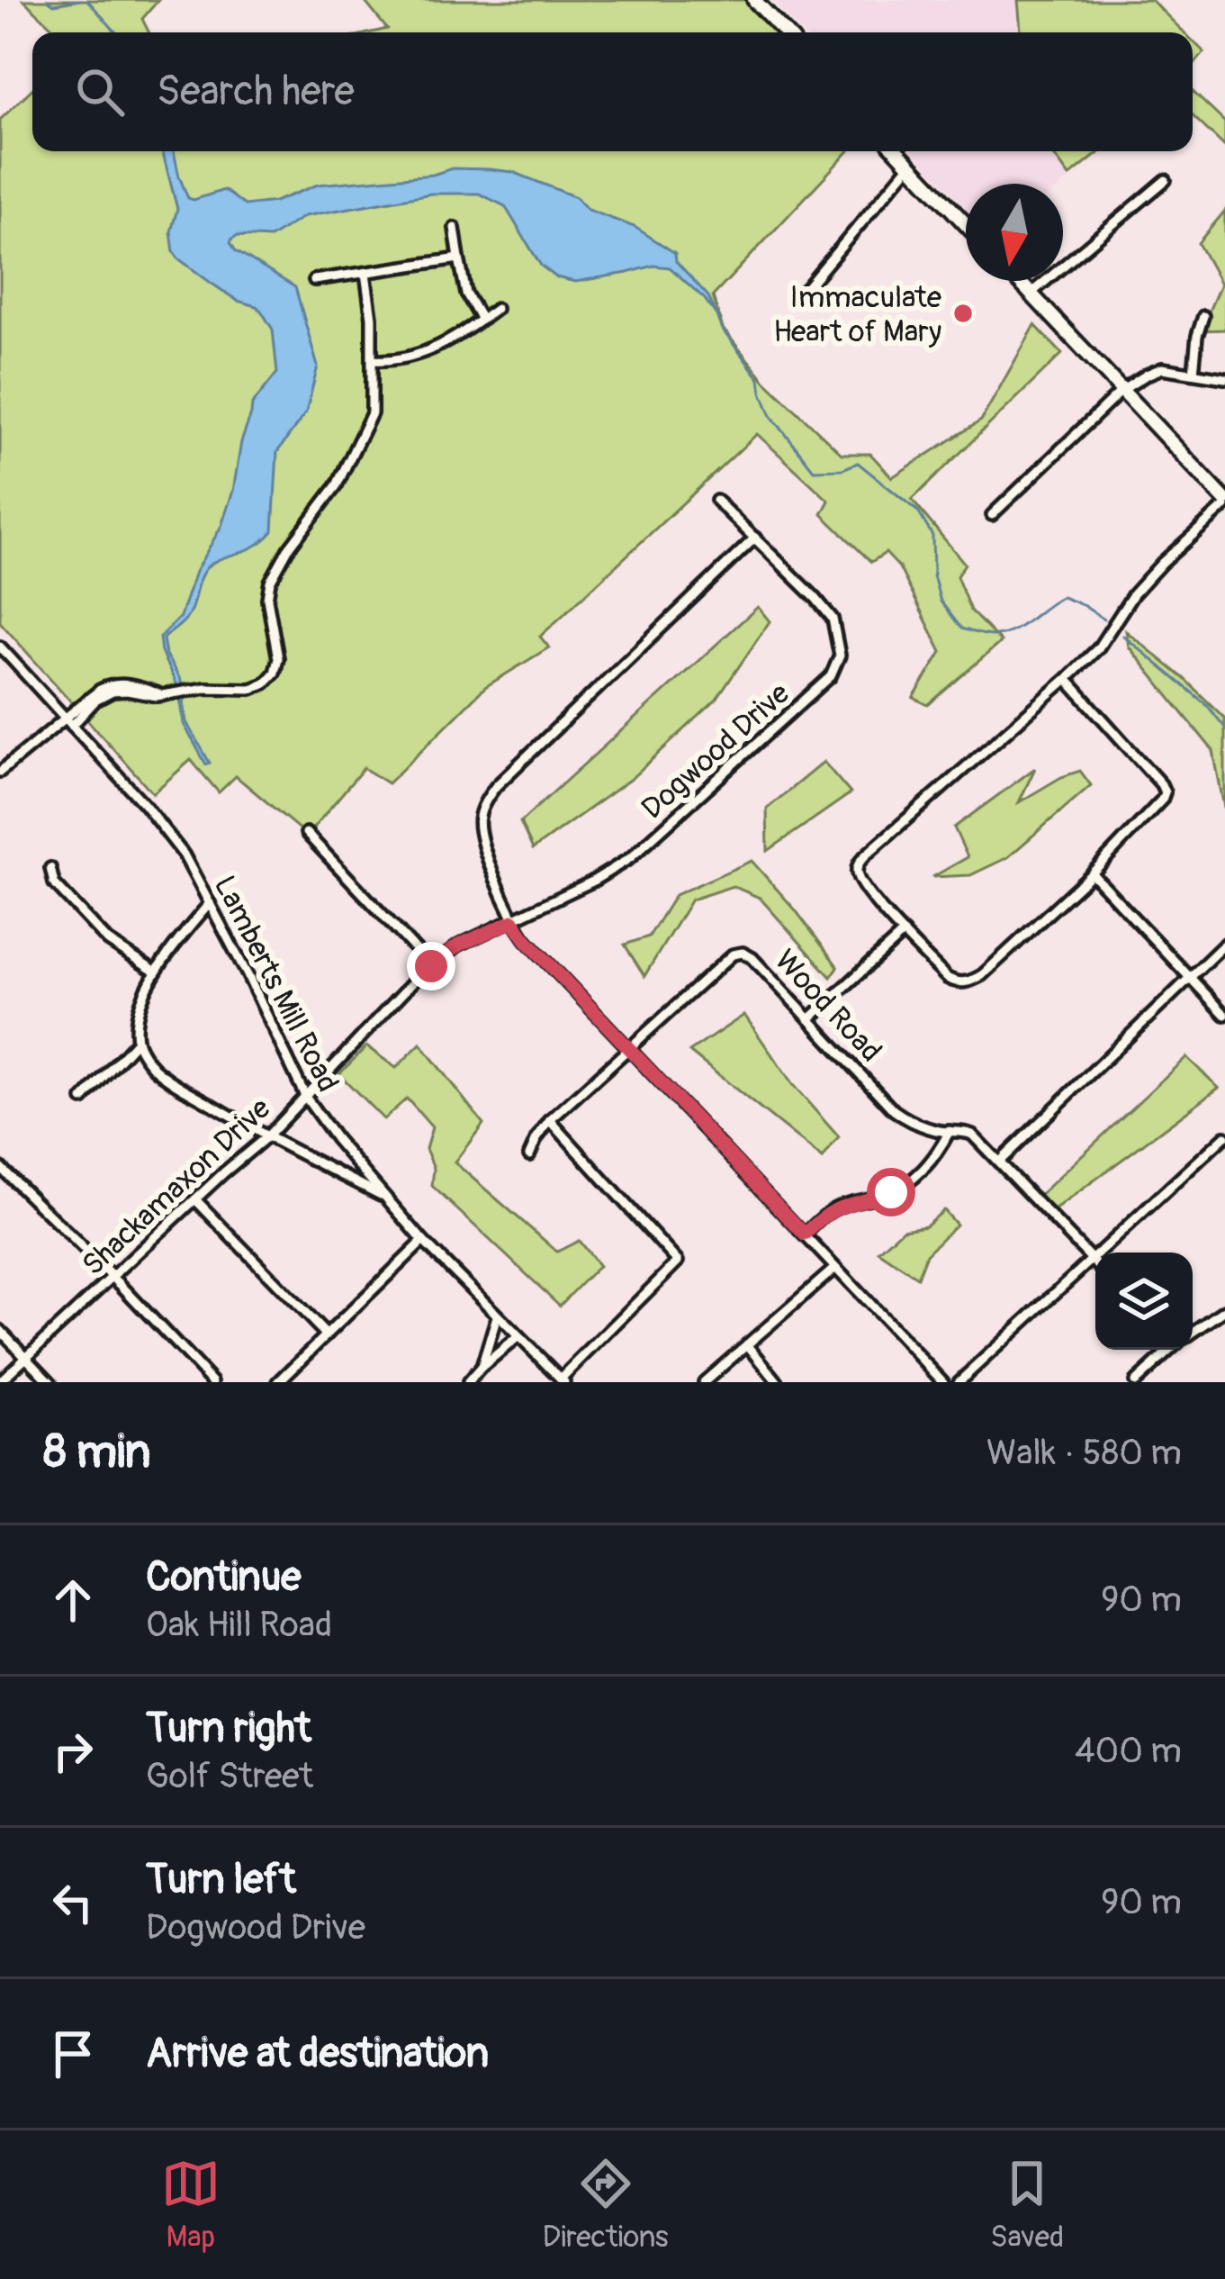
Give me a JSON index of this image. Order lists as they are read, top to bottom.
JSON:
{
  "streets": {
    "street": [
      "Dogwood Drive",
      "Lamberts Mill Road",
      "Wood Road",
      "Shackamaxon Drive"
    ]
  },
  "crossings": [
    ["Dogwood Drive", "Shackamaxon Drive"],
    ["Lamberts Mill Road", "Shackamaxon Drive"]
  ],
  "places": ["Immaculate Heart of Mary"],
  "north": "bottom",
  "page": {
    "search": "Search here",
    "heading": ["8 min", "Walk · 580 m"],
    "list": [
      ["Continue", "Oak Hill Road", "90 m"],
      ["Turn right", "Golf Street", "400 m"],
      ["Turn left", "Dogwood Drive", "90 m"],
      "Arrive at destination"
    ],
    "nav": ["Map", "Directions", "Saved"]
  }
}
